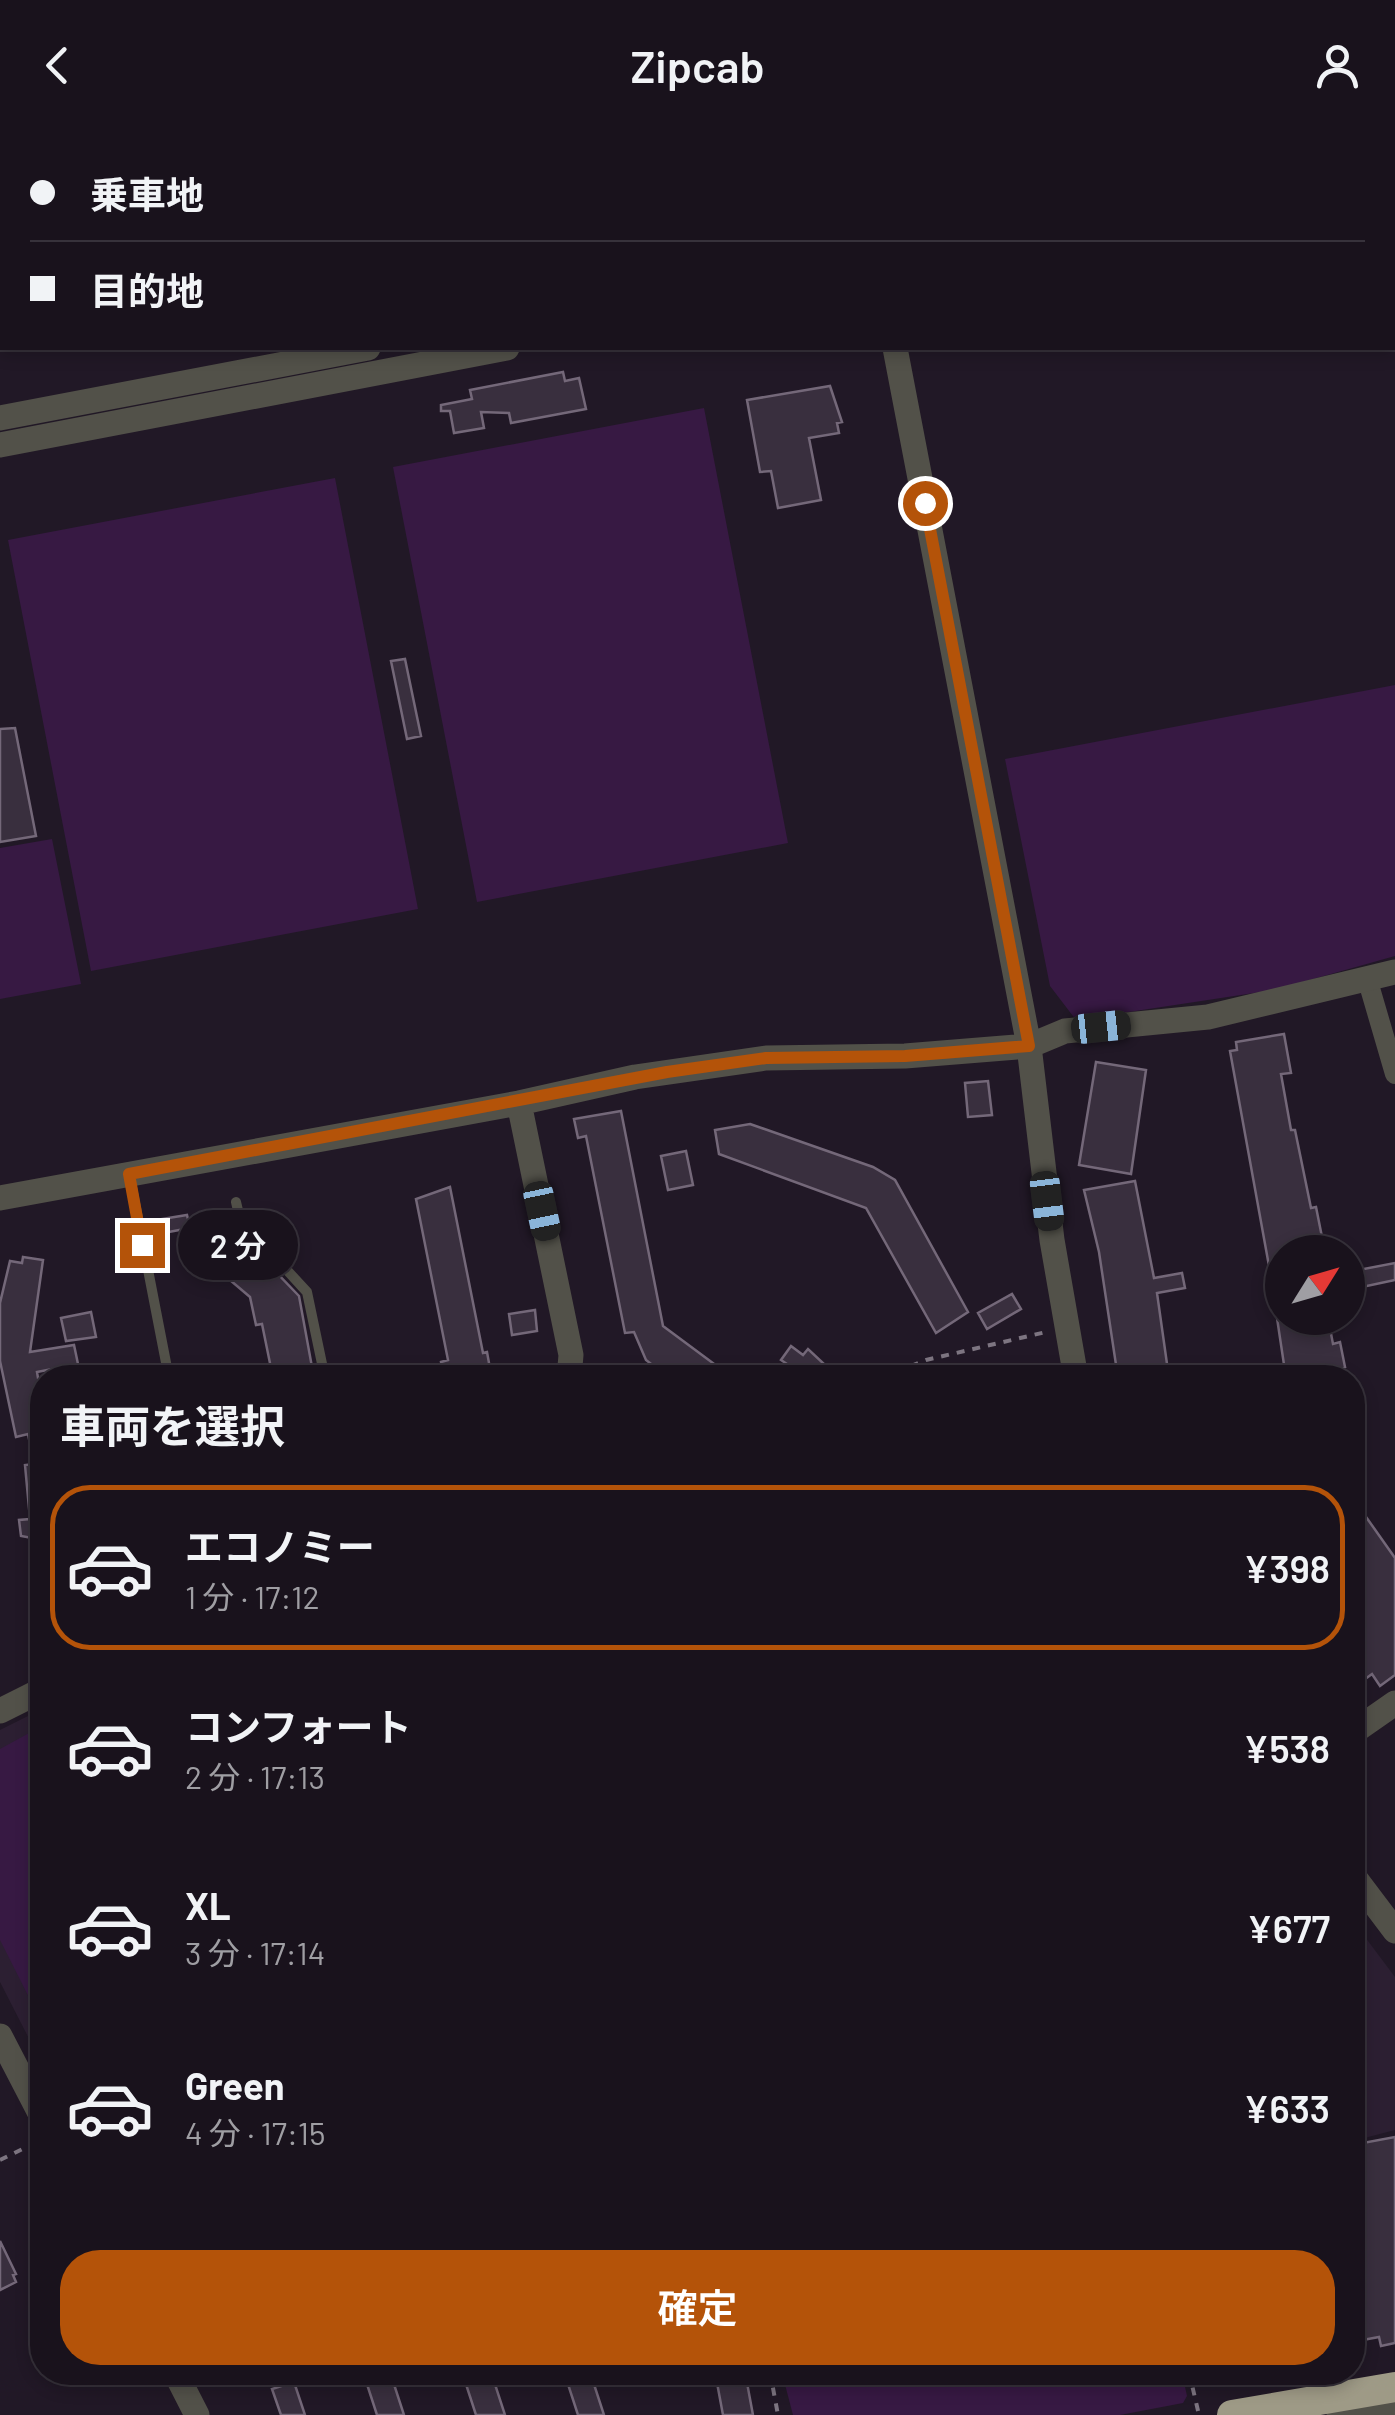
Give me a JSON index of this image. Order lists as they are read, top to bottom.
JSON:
{
  "north": "top right",
  "page": {
    "header": "Zipcab",
    "banner": ["乗車地", "目的地"],
    "bubble": "2 分",
    "heading": "車両を選択",
    "list": [
      {
        "name": "エコノミー",
        "note": "1 分 · 17:12",
        "value": "¥398"
      },
      {
        "name": "コンフォート",
        "note": "2 分 · 17:13",
        "value": "¥538"
      },
      {
        "name": "XL",
        "note": "3 分 · 17:14",
        "value": "¥677"
      },
      {
        "name": "Green",
        "note": "4 分 · 17:15",
        "value": "¥633"
      }
    ],
    "buttons": "確定"
  }
}
